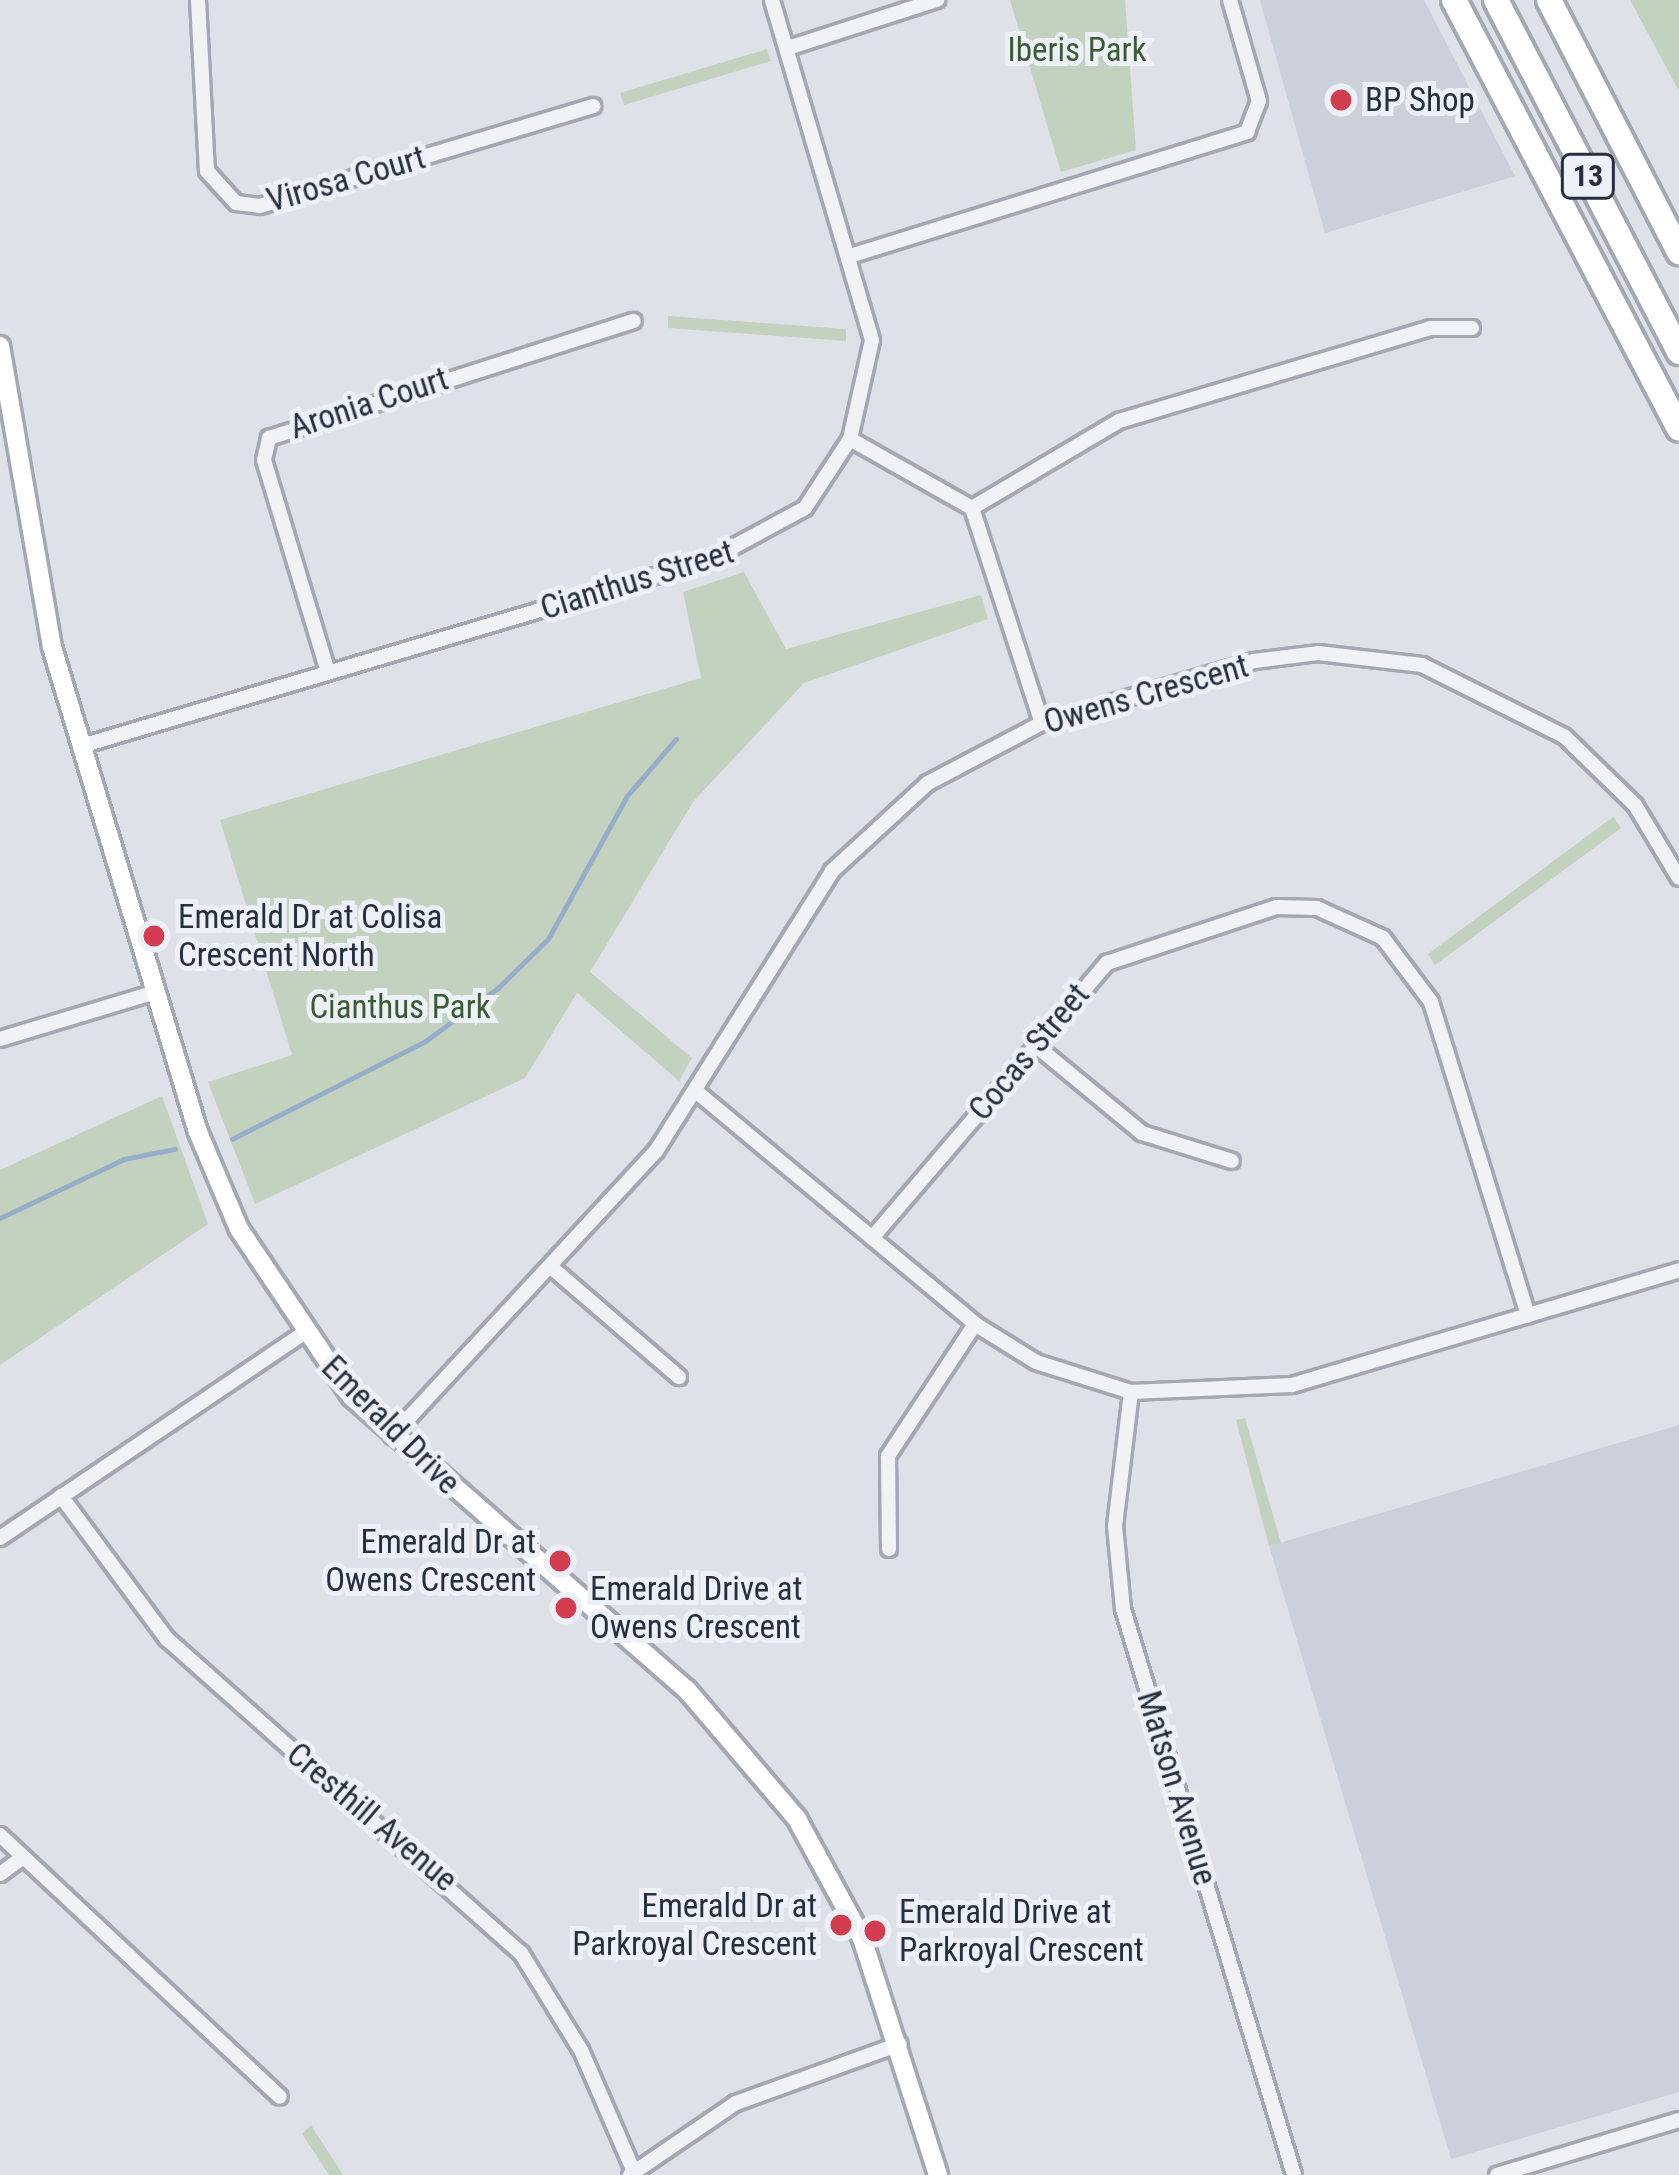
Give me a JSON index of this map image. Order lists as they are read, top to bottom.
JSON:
{
  "streets": {
    "highway": ["13"],
    "street": [
      "Virosa Court",
      "Aronia Court",
      "Cianthus Street",
      "Owens Crescent",
      "Cocas Street",
      "Emerald Drive",
      "Matson Avenue",
      "Cresthill Avenue"
    ]
  },
  "crossings": [
    ["Aronia Court", "Cianthus Street"],
    ["Cianthus Street", "Emerald Drive"],
    ["Owens Crescent", "Emerald Drive"]
  ],
  "parks": ["Iberis Park", "Cianthus Park"],
  "places": [
    "BP Shop",
    "Emerald Dr at Colisa Crescent North",
    "Emerald Dr at Owens Crescent",
    "Emerald Drive at Owens Crescent",
    "Emerald Dr at Parkroyal Crescent",
    "Emerald Drive at Parkroyal Crescent"
  ]
}
